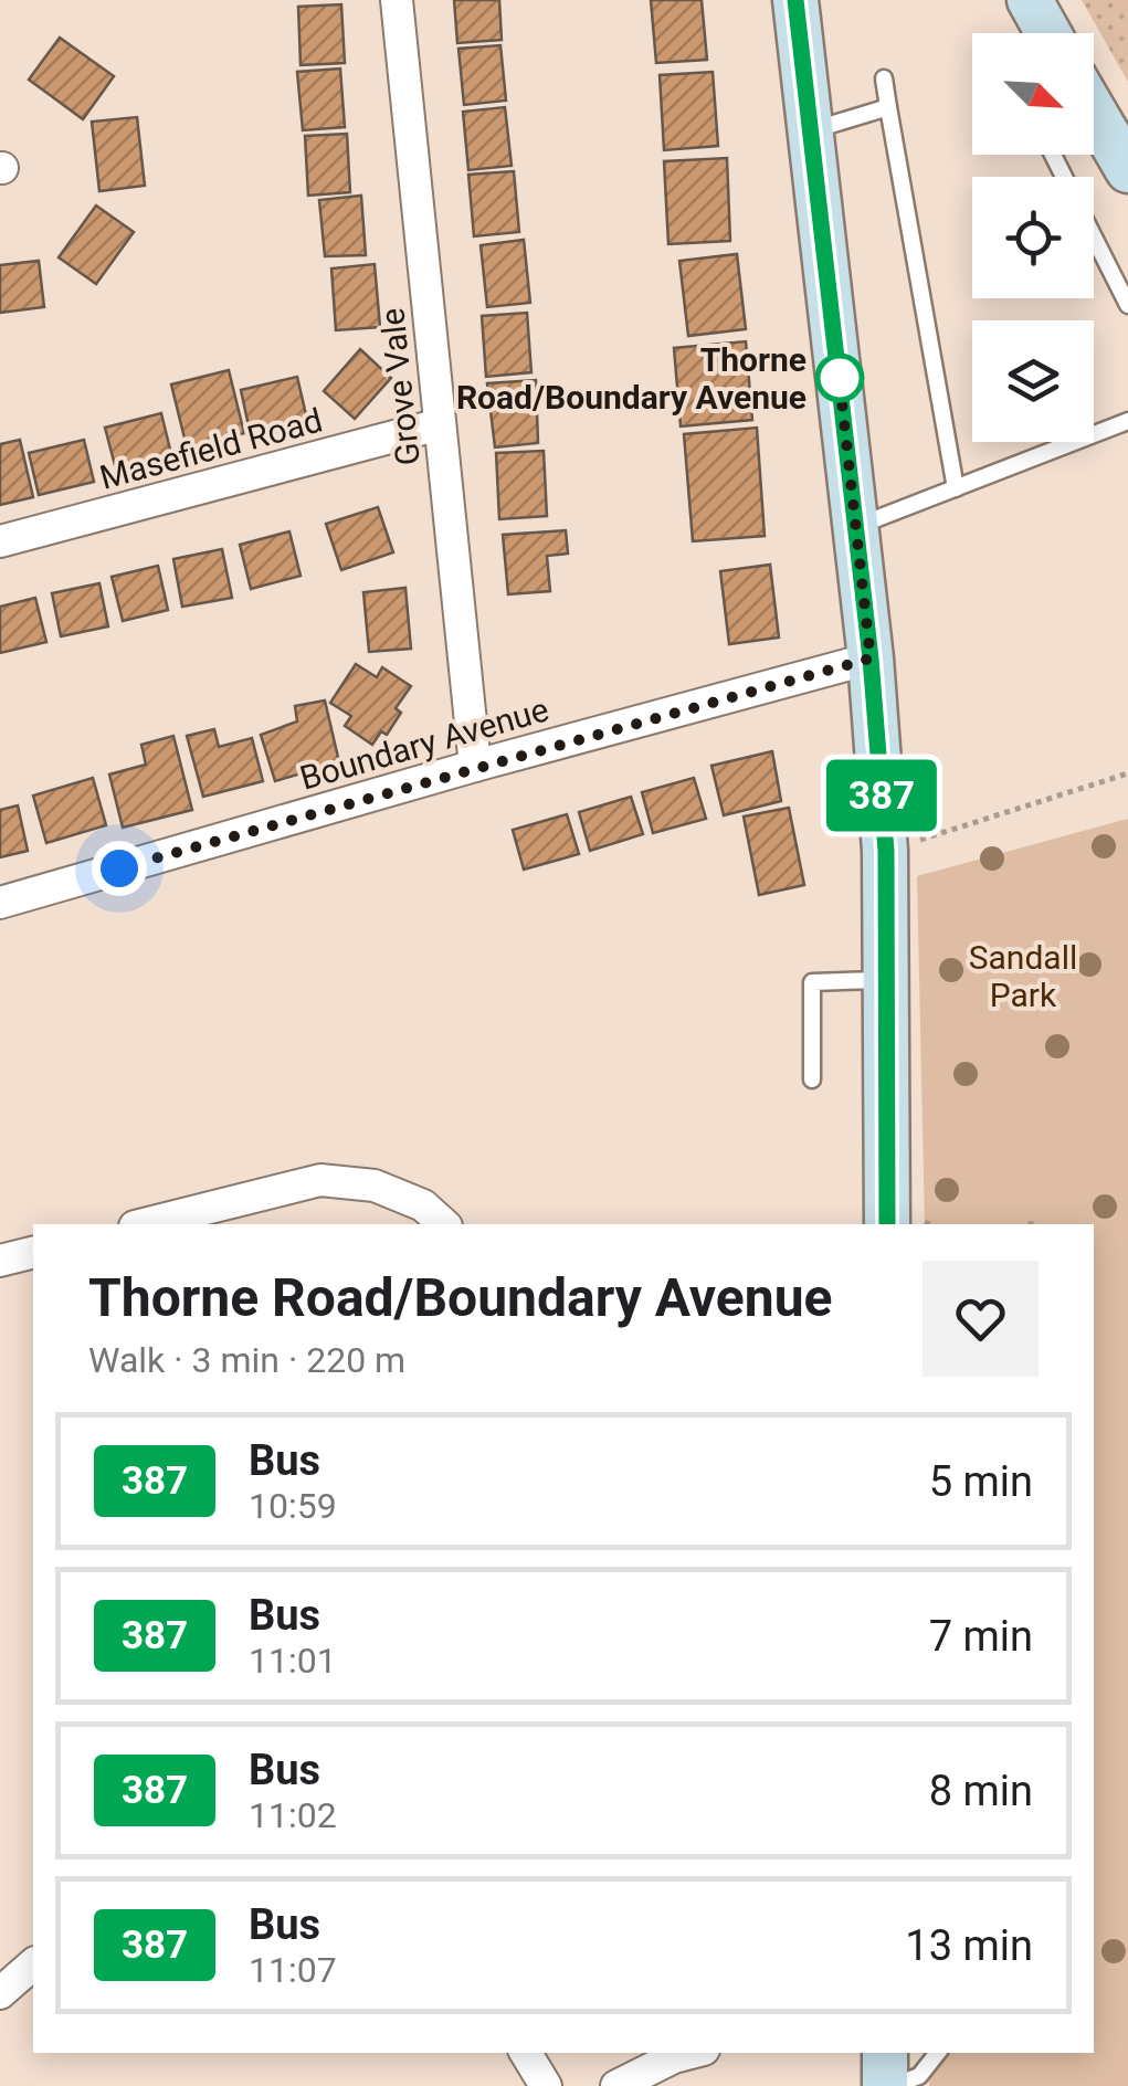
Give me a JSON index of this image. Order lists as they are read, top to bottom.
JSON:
{
  "streets": {
    "street": ["Grove Vale", "Masefield Road", "Boundary Avenue"]
  },
  "crossings": [
    ["Grove Vale", "Masefield Road"],
    ["Grove Vale", "Boundary Avenue"]
  ],
  "parks": ["Sandall Park"],
  "places": ["Thorne Road/Boundary Avenue"],
  "lines": ["bus line 387"],
  "north": "bottom right",
  "page": {
    "on_map": "387",
    "heading": ["Thorne Road/Boundary Avenue", "Walk · 3 min · 220 m"],
    "list": [
      {
        "mark": "387",
        "name": "Bus",
        "note": "10:59",
        "value": "5 min"
      },
      {
        "mark": "387",
        "name": "Bus",
        "note": "11:01",
        "value": "7 min"
      },
      {
        "mark": "387",
        "name": "Bus",
        "note": "11:02",
        "value": "8 min"
      },
      {
        "mark": "387",
        "name": "Bus",
        "note": "11:07",
        "value": "13 min"
      }
    ]
  }
}
